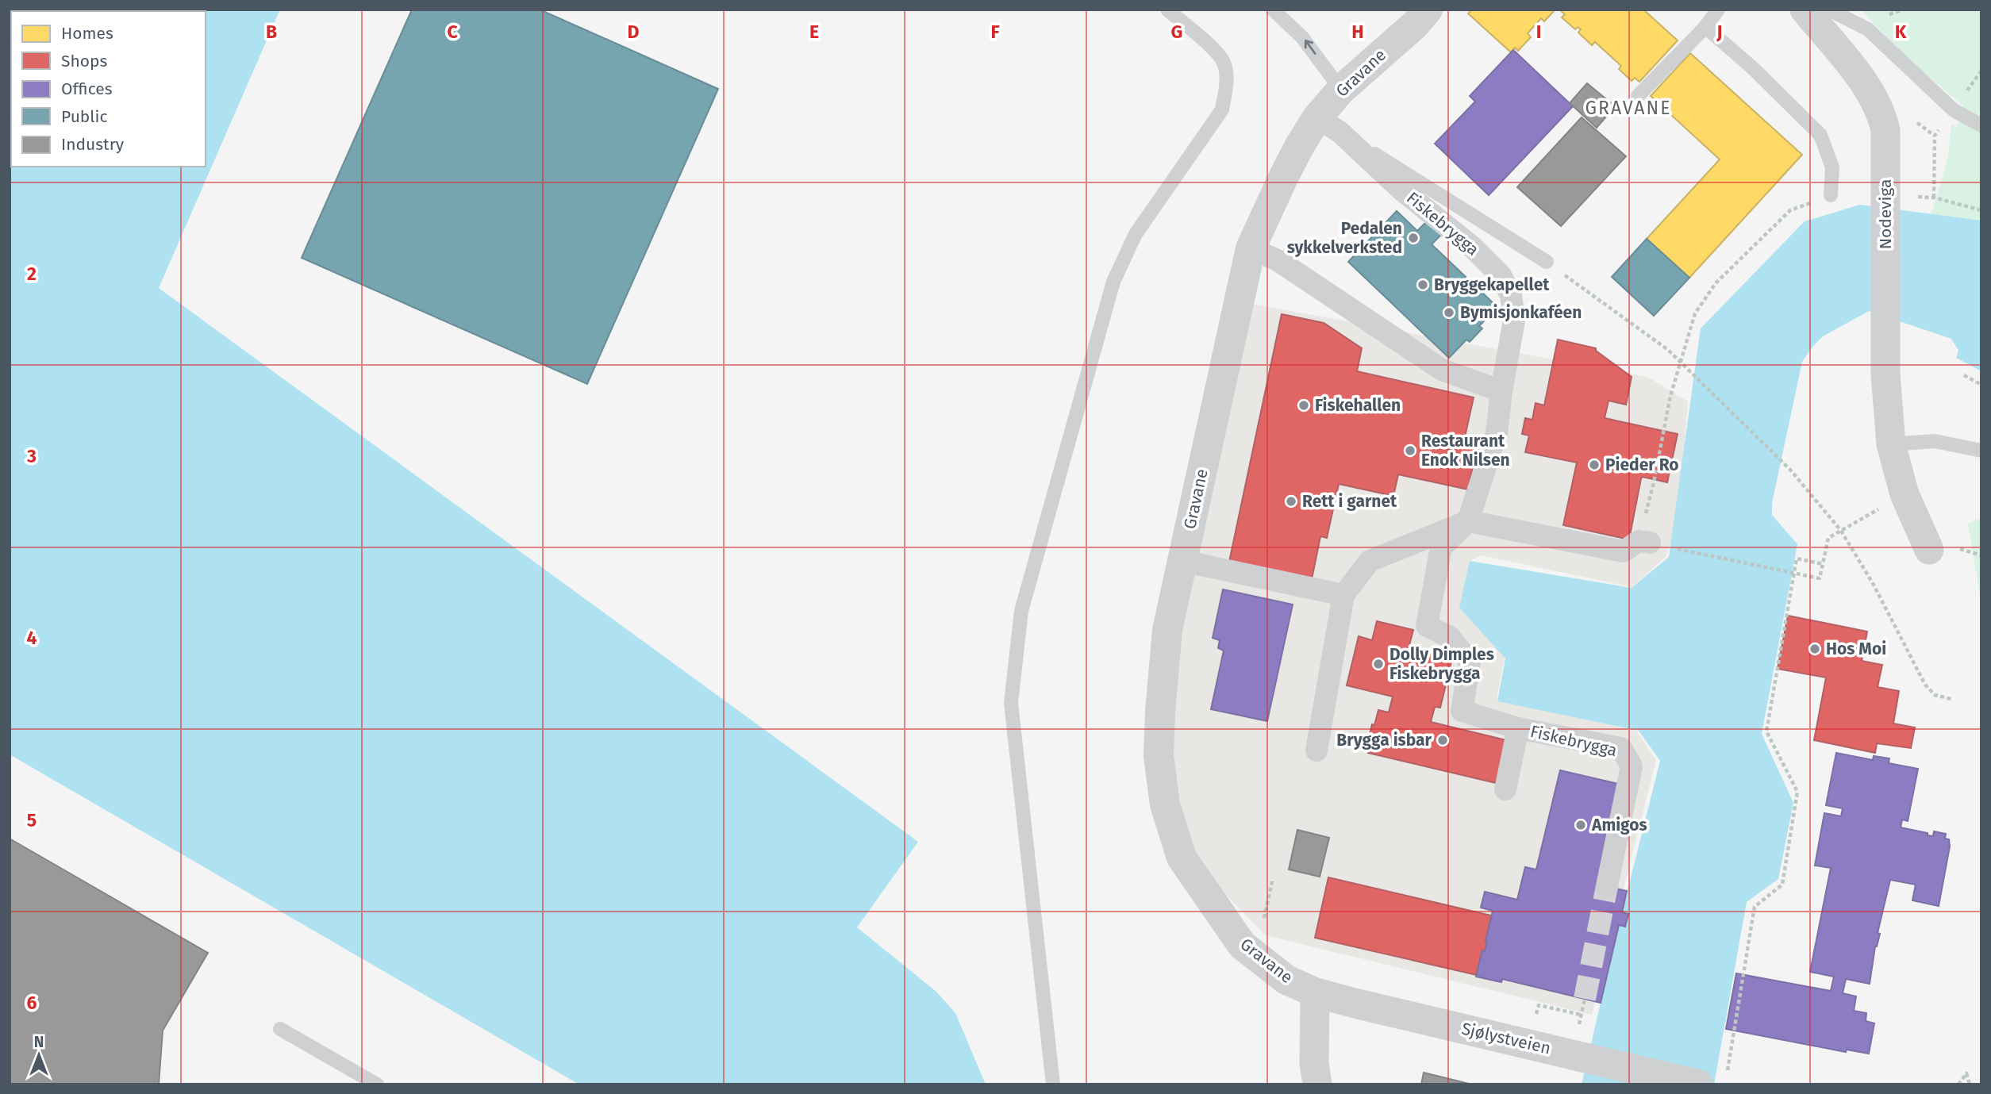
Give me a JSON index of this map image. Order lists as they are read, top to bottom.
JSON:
{
  "streets": {
    "street": [
      "Gravane",
      "Nodeviga",
      "Fiskebrygga",
      "Sjølystveien"
    ]
  },
  "crossings": [
    ["Gravane", "Fiskebrygga"],
    ["Gravane", "Sjølystveien"]
  ],
  "districts": ["GRAVANE"],
  "places": [
    "Pedalen sykkelverksted",
    "Bryggekapellet",
    "Bymisjonkaféen",
    "Fiskehallen",
    "Restaurant Enok Nilsen",
    "Pieder Ro",
    "Rett i garnet",
    "Hos Moi",
    "Dolly Dimples Fiskebrygga",
    "Brygga isbar",
    "Amigos"
  ],
  "legend": [
    "Homes",
    "Shops",
    "Offices",
    "Public",
    "Industry"
  ],
  "north": "top",
  "grid": {
    "columns": [
      "B",
      "C",
      "D",
      "E",
      "F",
      "G",
      "H",
      "I",
      "J",
      "K"
    ],
    "rows": [
      "2",
      "3",
      "4",
      "5",
      "6"
    ]
  }
}
